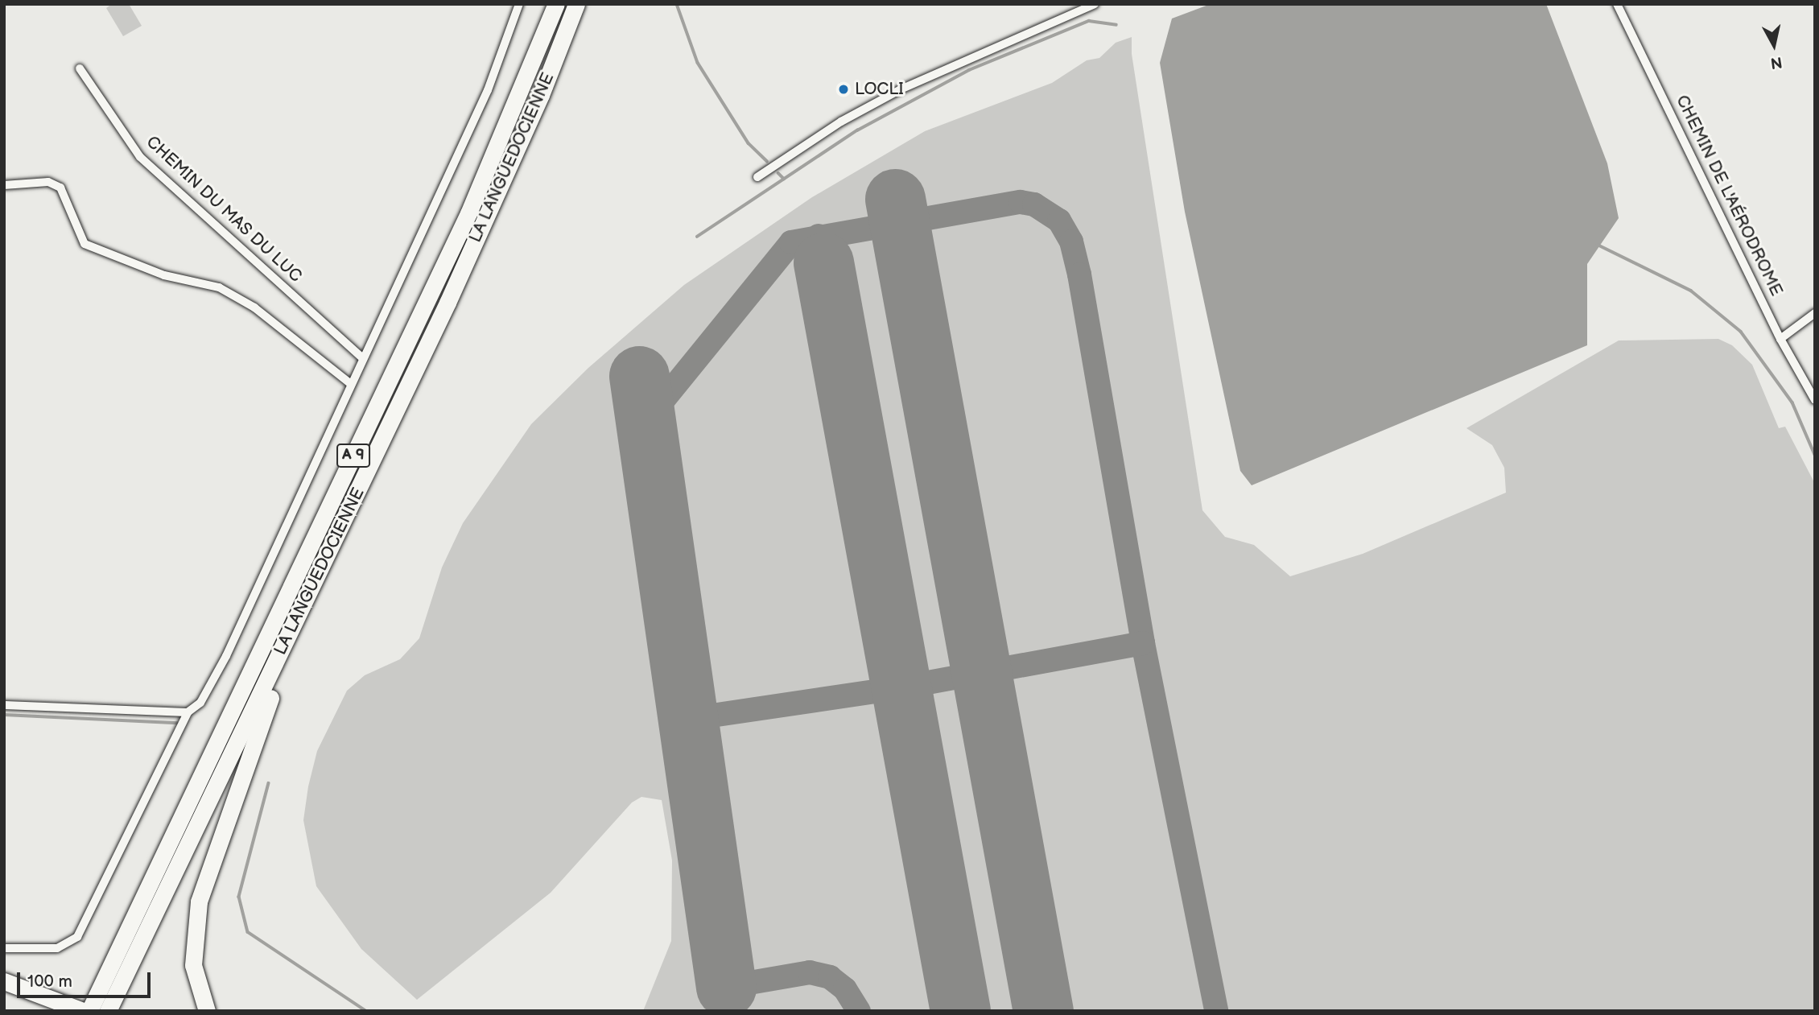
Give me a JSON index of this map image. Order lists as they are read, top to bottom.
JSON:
{
  "streets": {
    "highway": ["LA LANGUEDOCIENNE", "A 9"],
    "street": ["CHEMIN DE L'AÉRODROME", "CHEMIN DU MAS DU LUC"]
  },
  "places": ["LOCLI"],
  "scale_bar": "100 m",
  "north": "bottom"
}
